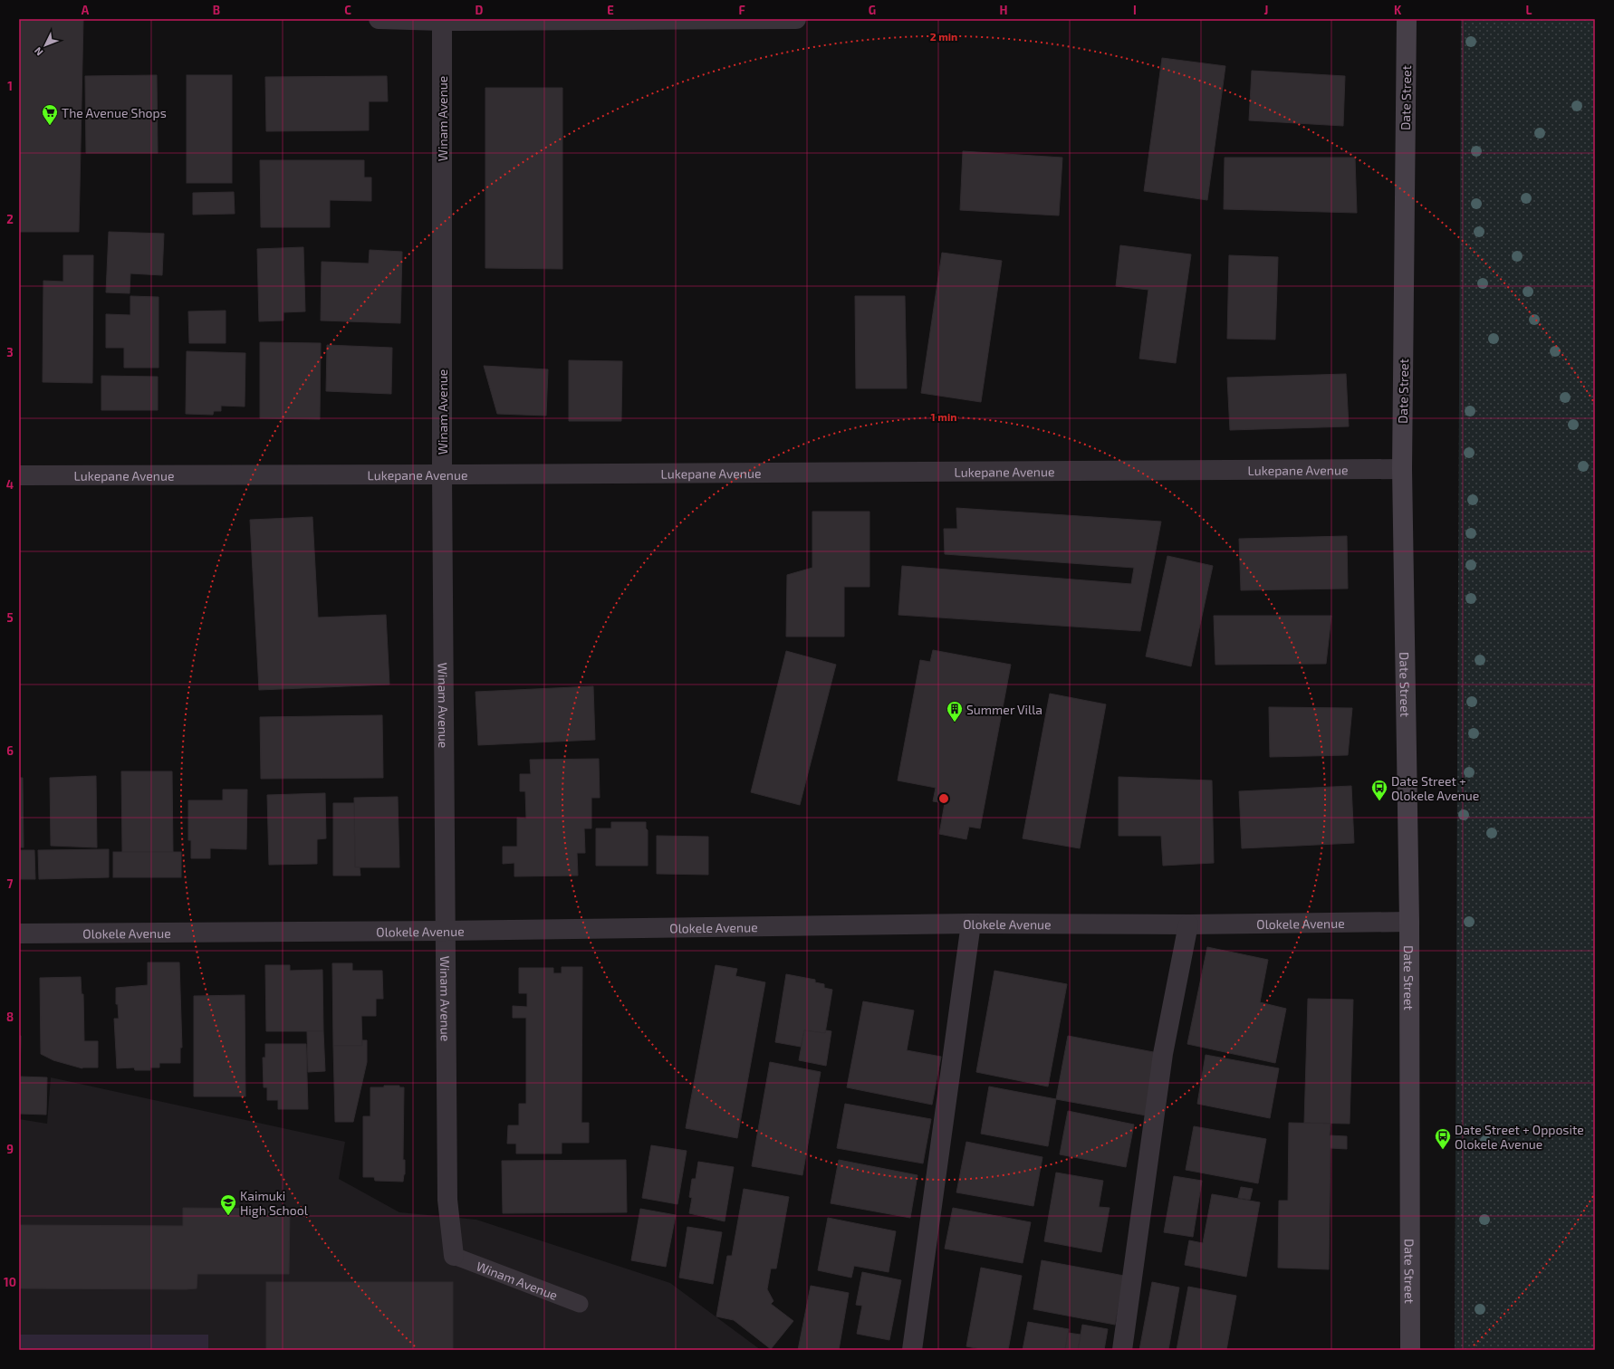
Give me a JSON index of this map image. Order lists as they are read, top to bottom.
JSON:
{
  "streets": {
    "street": [
      "Date Street",
      "Winam Avenue",
      "Lukepane Avenue",
      "Olokele Avenue"
    ]
  },
  "crossings": [
    ["Date Street", "Lukepane Avenue"],
    ["Date Street", "Olokele Avenue"],
    ["Winam Avenue", "Lukepane Avenue"],
    ["Winam Avenue", "Olokele Avenue"]
  ],
  "places": {
    "supermarket": ["The Avenue Shops"],
    "building": ["Summer Villa"],
    "bus stop": ["Date Street + Olokele Avenue", "Date Street + Opposite Olokele Avenue"],
    "school or university": ["Kaimuki High School"]
  },
  "north": "bottom left",
  "grid": {
    "columns": [
      "A",
      "B",
      "C",
      "D",
      "E",
      "F",
      "G",
      "H",
      "I",
      "J",
      "K",
      "L"
    ],
    "rows": [
      "1",
      "2",
      "3",
      "4",
      "5",
      "6",
      "7",
      "8",
      "9",
      "10"
    ]
  },
  "rings": ["2 min", "1 min"]
}
